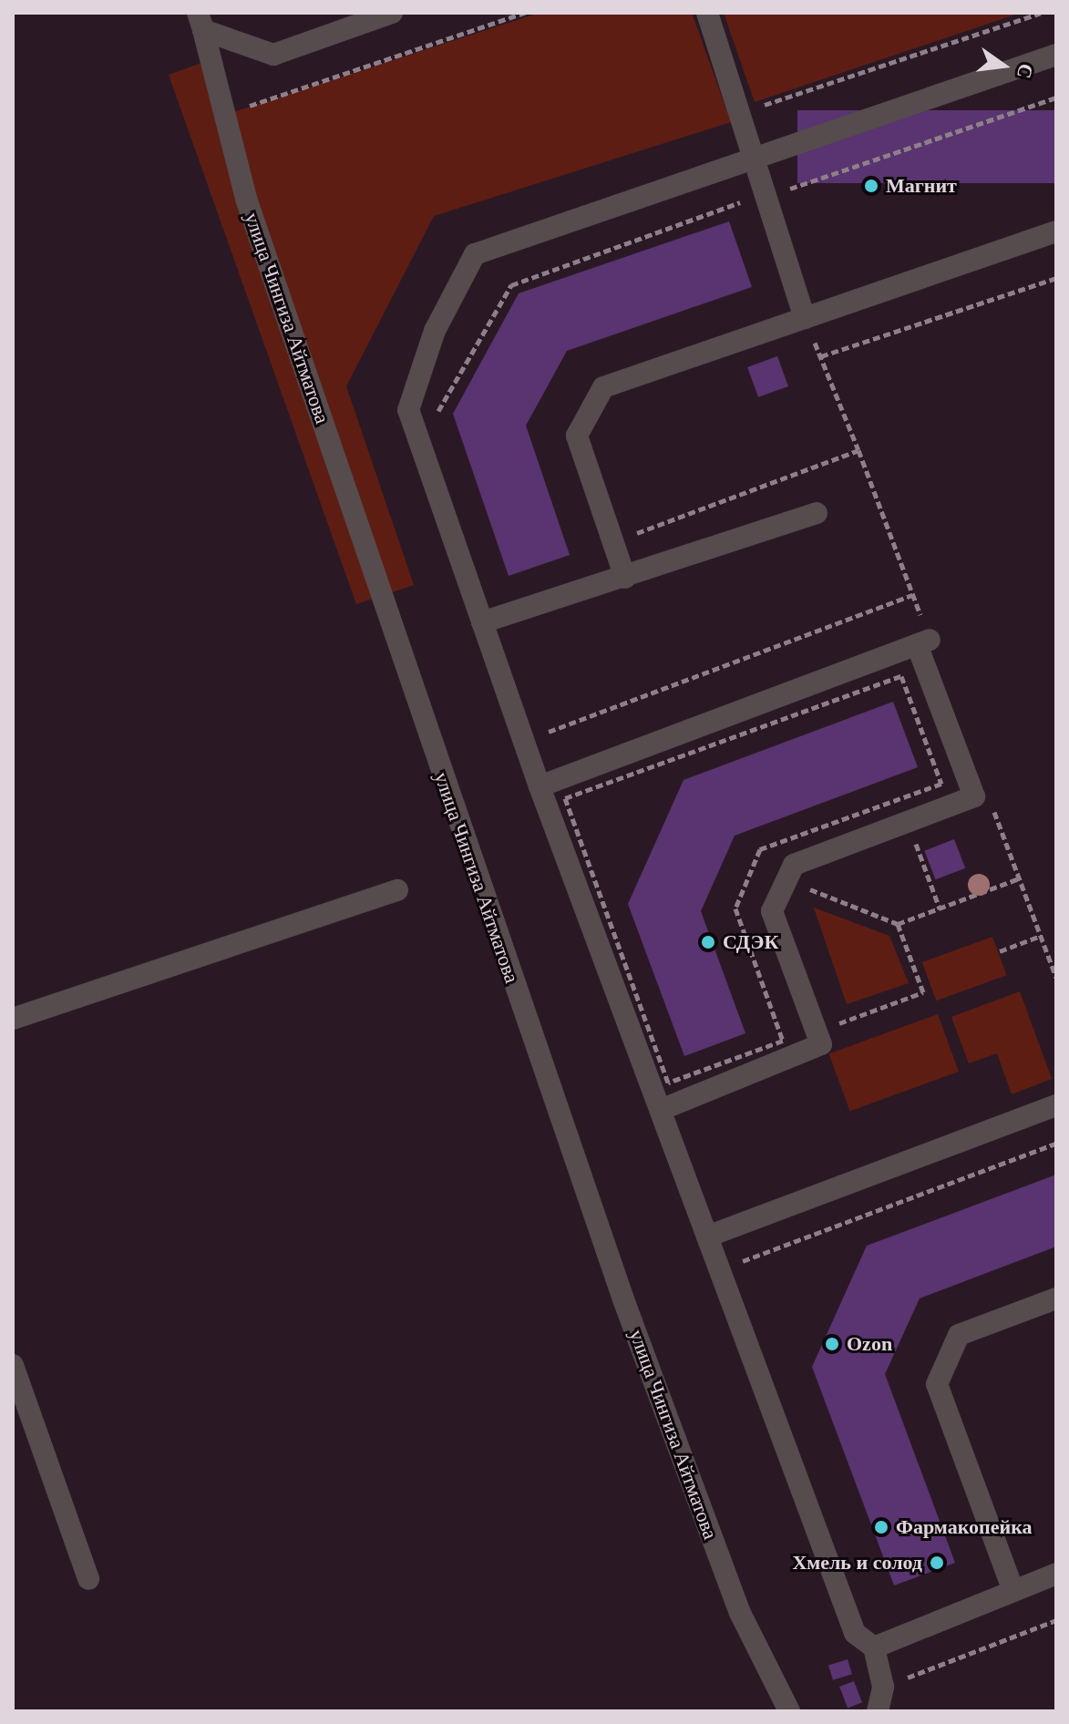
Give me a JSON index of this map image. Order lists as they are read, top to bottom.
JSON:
{
  "streets": {
    "street": ["улица Чингиза Айтматова"]
  },
  "places": [
    "Магнит",
    "СДЭК",
    "Ozon",
    "Фармакопейка",
    "Хмель и солод"
  ],
  "north": "right"
}
